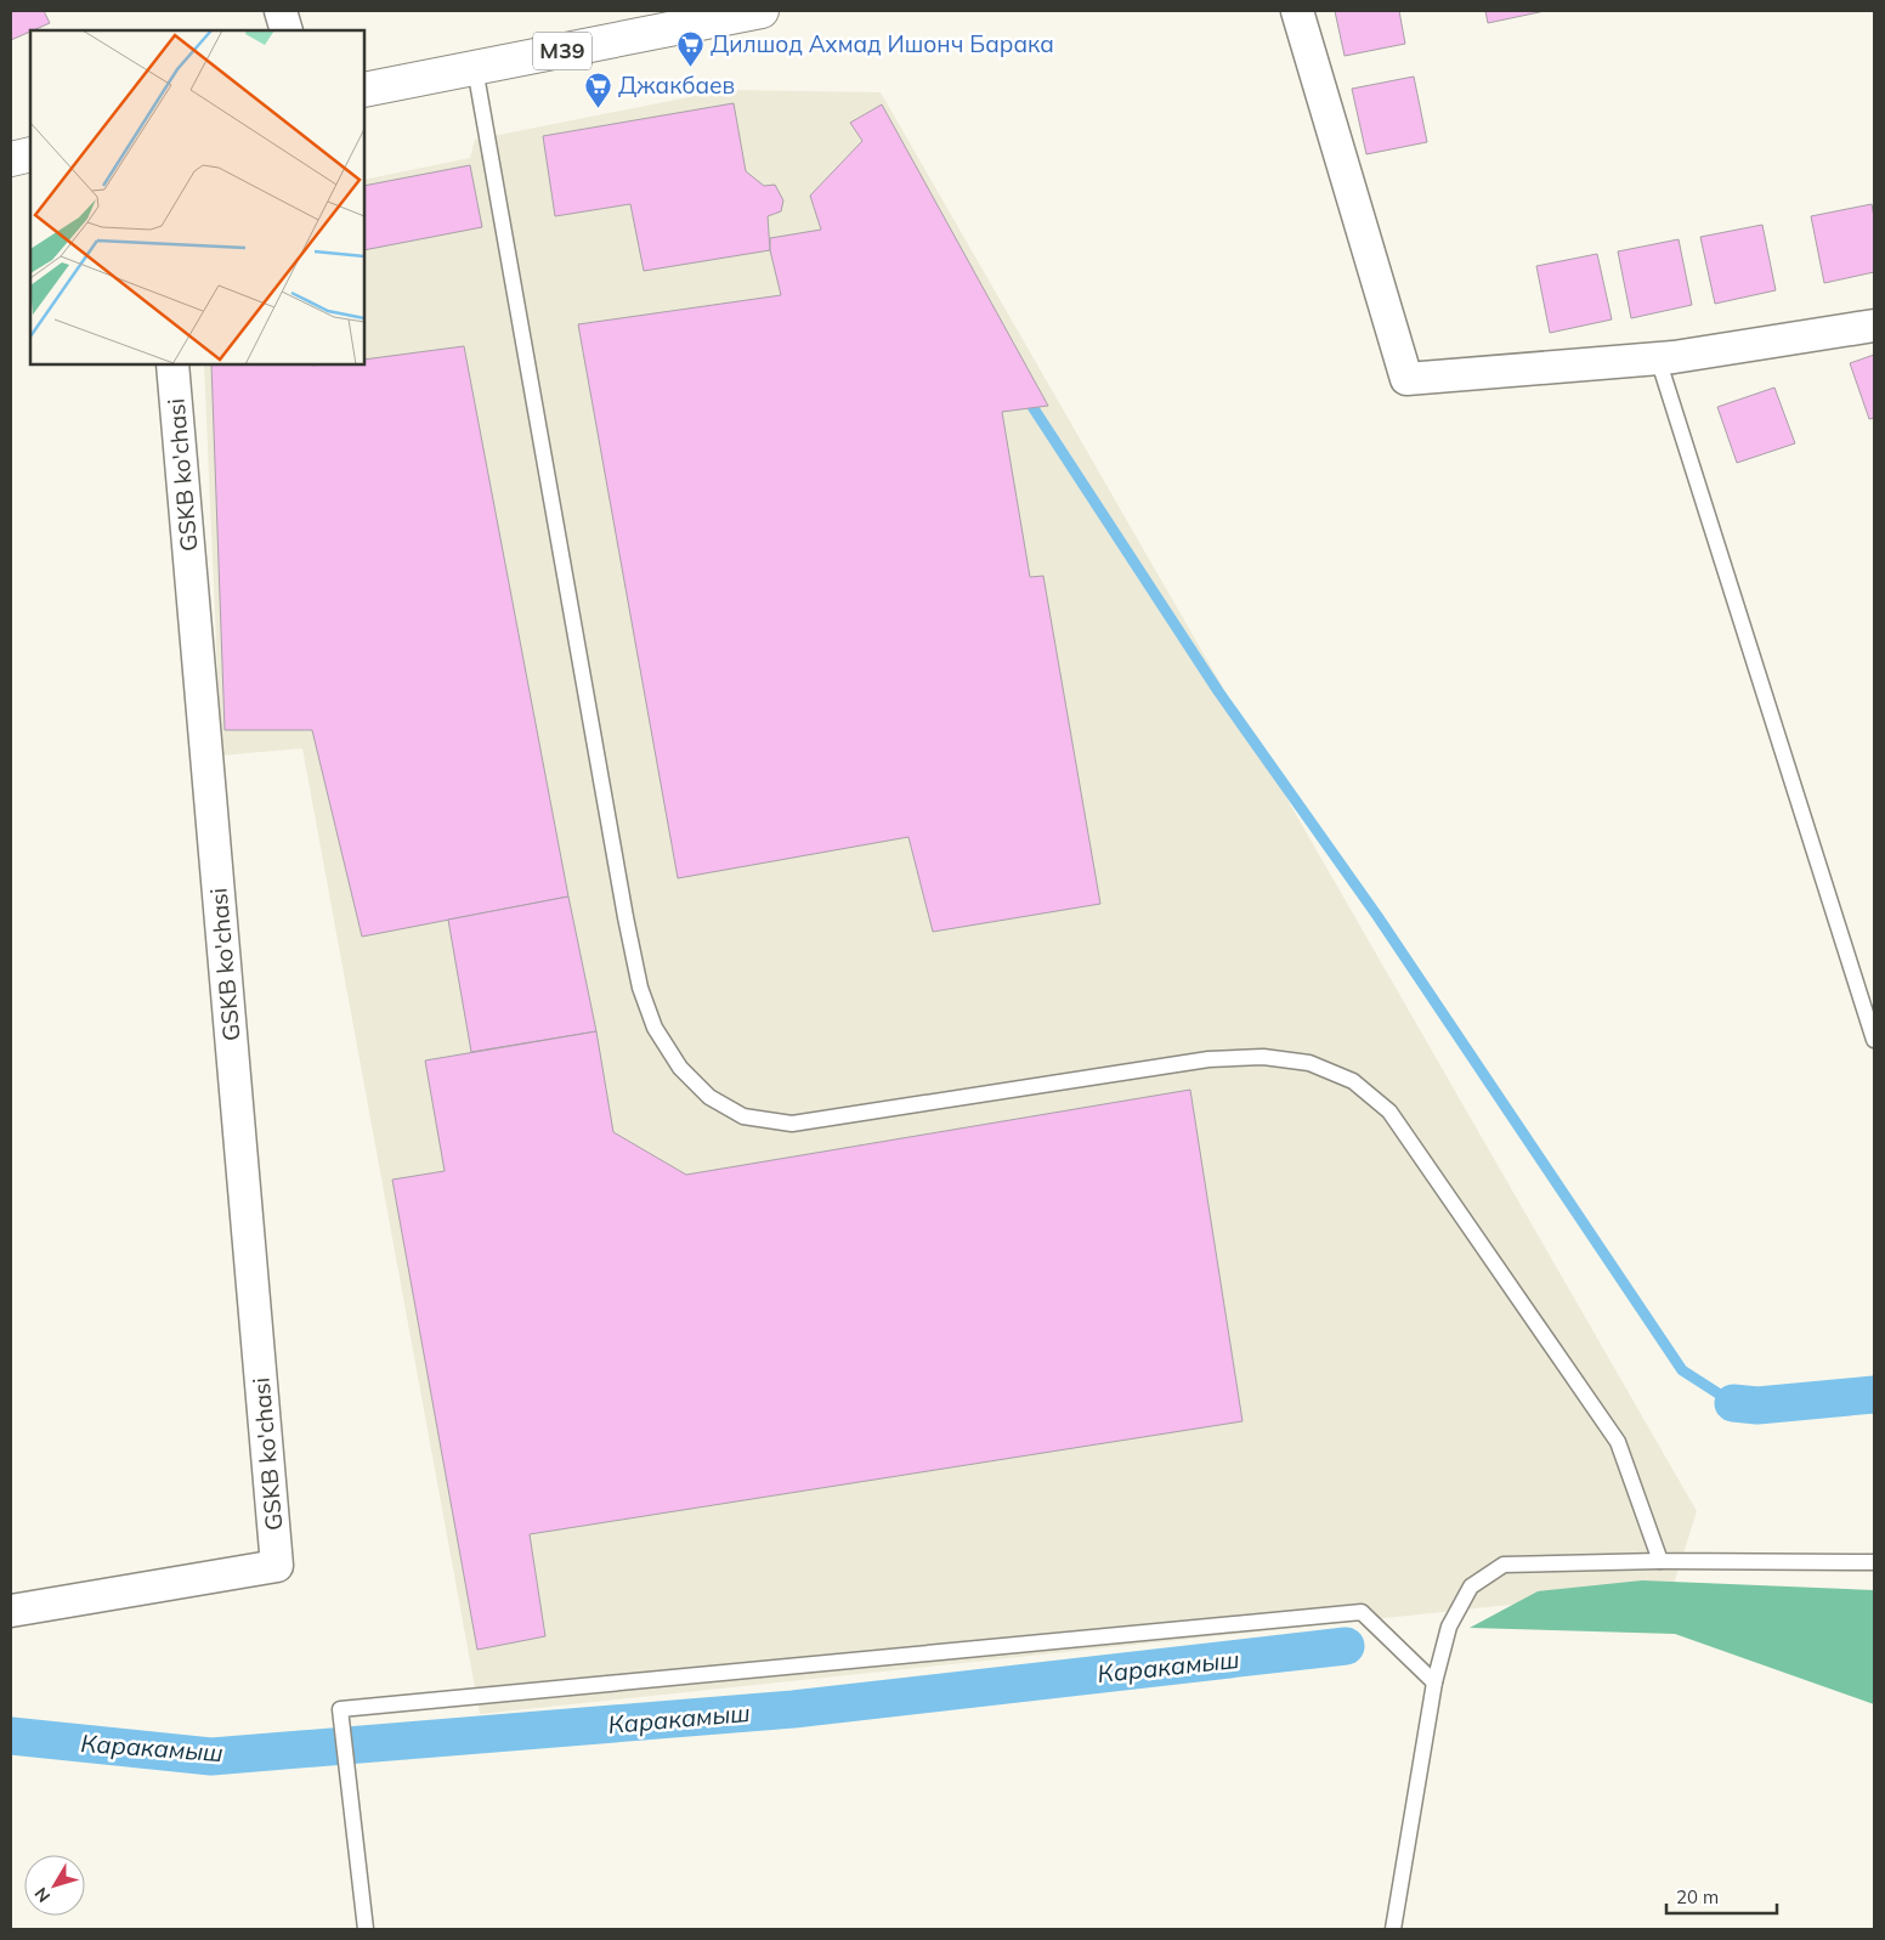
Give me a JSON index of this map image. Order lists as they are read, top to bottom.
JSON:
{
  "streets": {
    "highway": ["M39"],
    "street": ["GSKB ko'chasi"]
  },
  "water": ["Каракамыш"],
  "places": {
    "supermarket": ["Дилшод Ахмад Ишонч Барака", "Джакбаев"]
  },
  "scale_bar": "20 m",
  "north": "bottom left"
}
